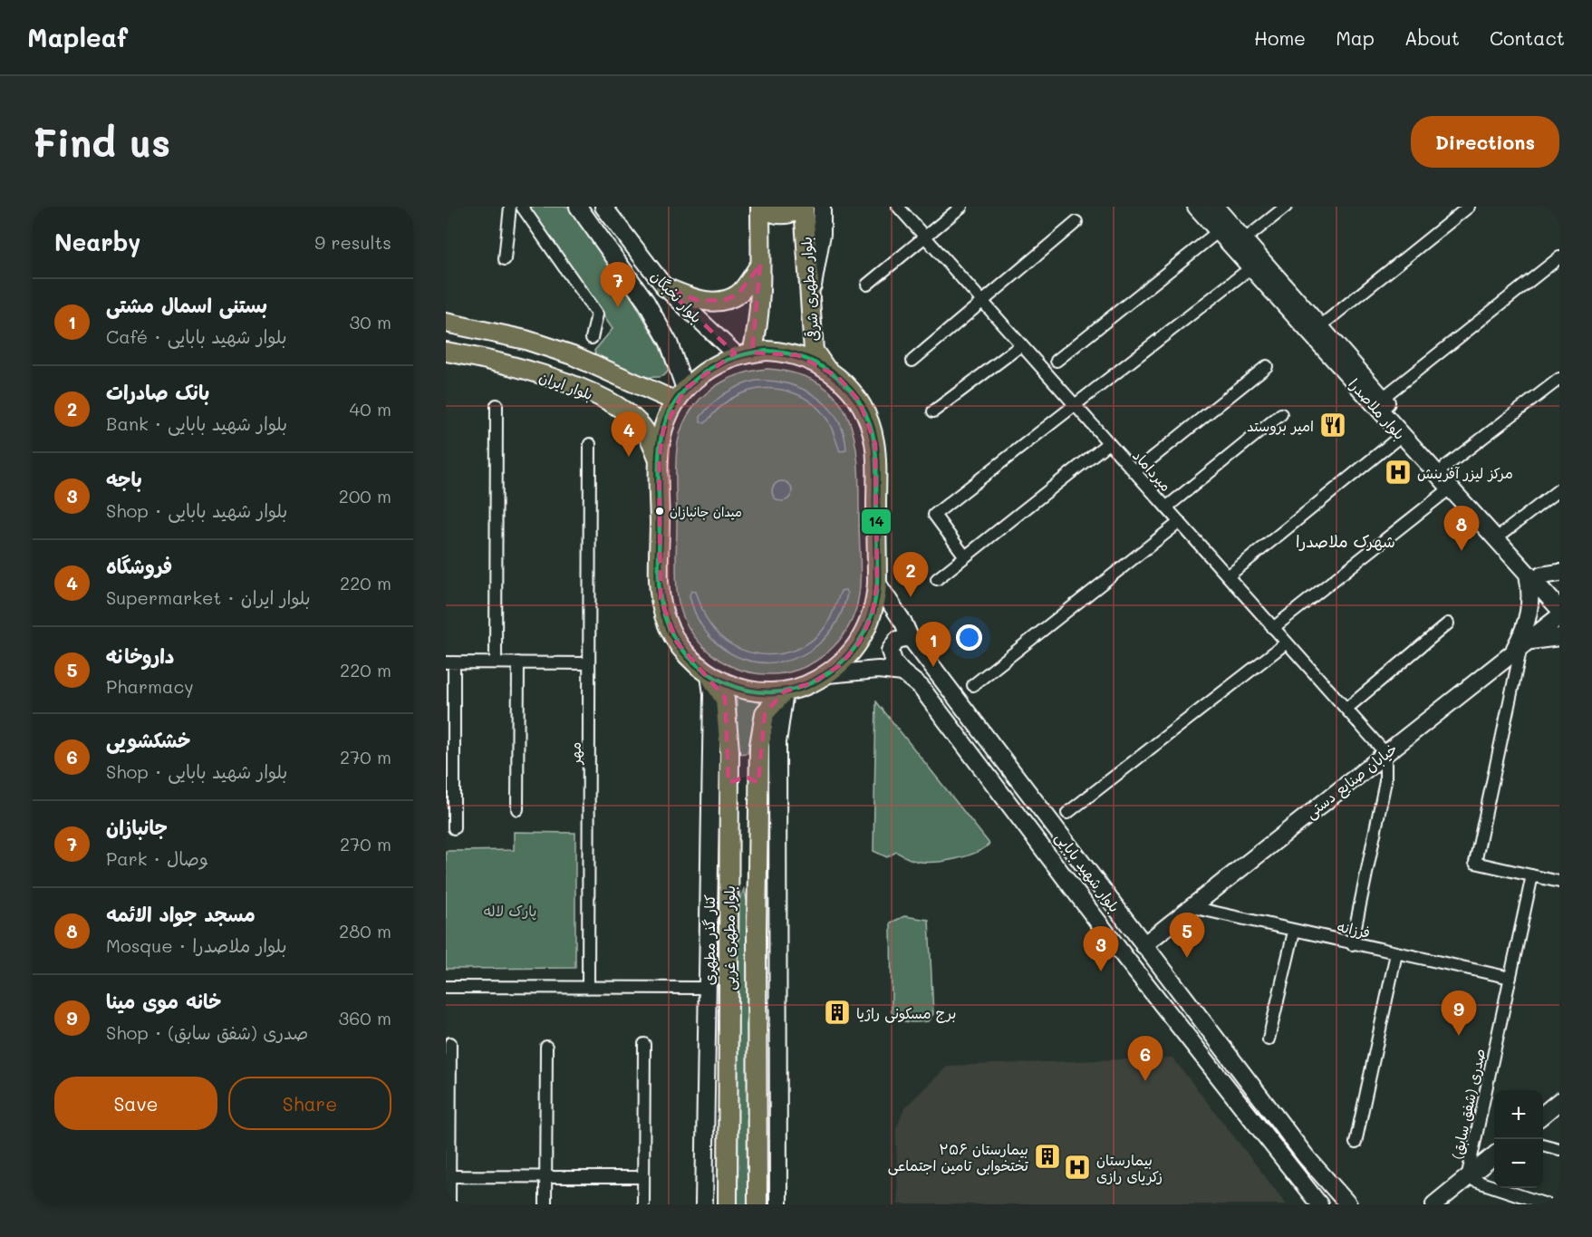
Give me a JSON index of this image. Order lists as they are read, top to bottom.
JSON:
{
  "streets": {
    "main road": ["بلوار مطهری شرقی", "بلوار ایران", "بلوار مطهری غربی"],
    "street": [
      "بلوار نخبگان",
      "بلوار ملاصدرا",
      "میرداماد",
      "مهر",
      "خیابان صنایع دستی",
      "بلوار شهید بابایی",
      "فرزانه",
      "کنار گذر مطهری",
      "صدری (شفق سابق)"
    ]
  },
  "crossings": [
    ["بلوار نخبگان", "بلوار ایران"],
    ["میرداماد", "خیابان صنایع دستی"],
    ["خیابان صنایع دستی", "بلوار شهید بابایی"],
    ["خیابان صنایع دستی", "فرزانه"],
    ["فرزانه", "صدری (شفق سابق)"],
    ["بلوار مطهری غربی", "کنار گذر مطهری"]
  ],
  "districts": ["شهرک ملاصدرا"],
  "parks": ["پارک لاله"],
  "places": {
    "restaurant": ["امیر بروستد"],
    "hospital": ["مرکز لیزر آفرینش", "بیمارستان زکریای رازی"],
    "other": ["میدان جانبازان"],
    "building": ["برج مسکونی راژیا", "بیمارستان ۲۵۶ تختخوابی تامین اجتماعی"]
  },
  "lines": ["transit line 14"],
  "page": {
    "header": "Mapleaf",
    "nav": [
      "Home",
      "Map",
      "About",
      "Contact"
    ],
    "buttons": [
      "Directions",
      ["Save", "Share"]
    ],
    "title": "Find us",
    "heading": ["Nearby", "9 results"],
    "pins": [
      "7",
      "4",
      "8",
      "2",
      "1",
      "5",
      "3",
      "9",
      "6"
    ],
    "list": [
      {
        "mark": "1",
        "name": "بستنی اسمال مشتی",
        "note": "Café · بلوار شهید بابایی",
        "value": "30 m"
      },
      {
        "mark": "2",
        "name": "بانک صادرات",
        "note": "Bank · بلوار شهید بابایی",
        "value": "40 m"
      },
      {
        "mark": "3",
        "name": "باجه",
        "note": "Shop · بلوار شهید بابایی",
        "value": "200 m"
      },
      {
        "mark": "4",
        "name": "فروشگاه",
        "note": "Supermarket · بلوار ایران",
        "value": "220 m"
      },
      {
        "mark": "5",
        "name": "داروخانه",
        "note": "Pharmacy",
        "value": "220 m"
      },
      {
        "mark": "6",
        "name": "خشکشویی",
        "note": "Shop · بلوار شهید بابایی",
        "value": "270 m"
      },
      {
        "mark": "7",
        "name": "جانبازان",
        "note": "Park · وصال",
        "value": "270 m"
      },
      {
        "mark": "8",
        "name": "مسجد جواد الائمه",
        "note": "Mosque · بلوار ملاصدرا",
        "value": "280 m"
      },
      {
        "mark": "9",
        "name": "خانه موی مینا",
        "note": "Shop · صدری (شفق سابق)",
        "value": "360 m"
      }
    ],
    "map_buttons": ["+", "−"]
  }
}
